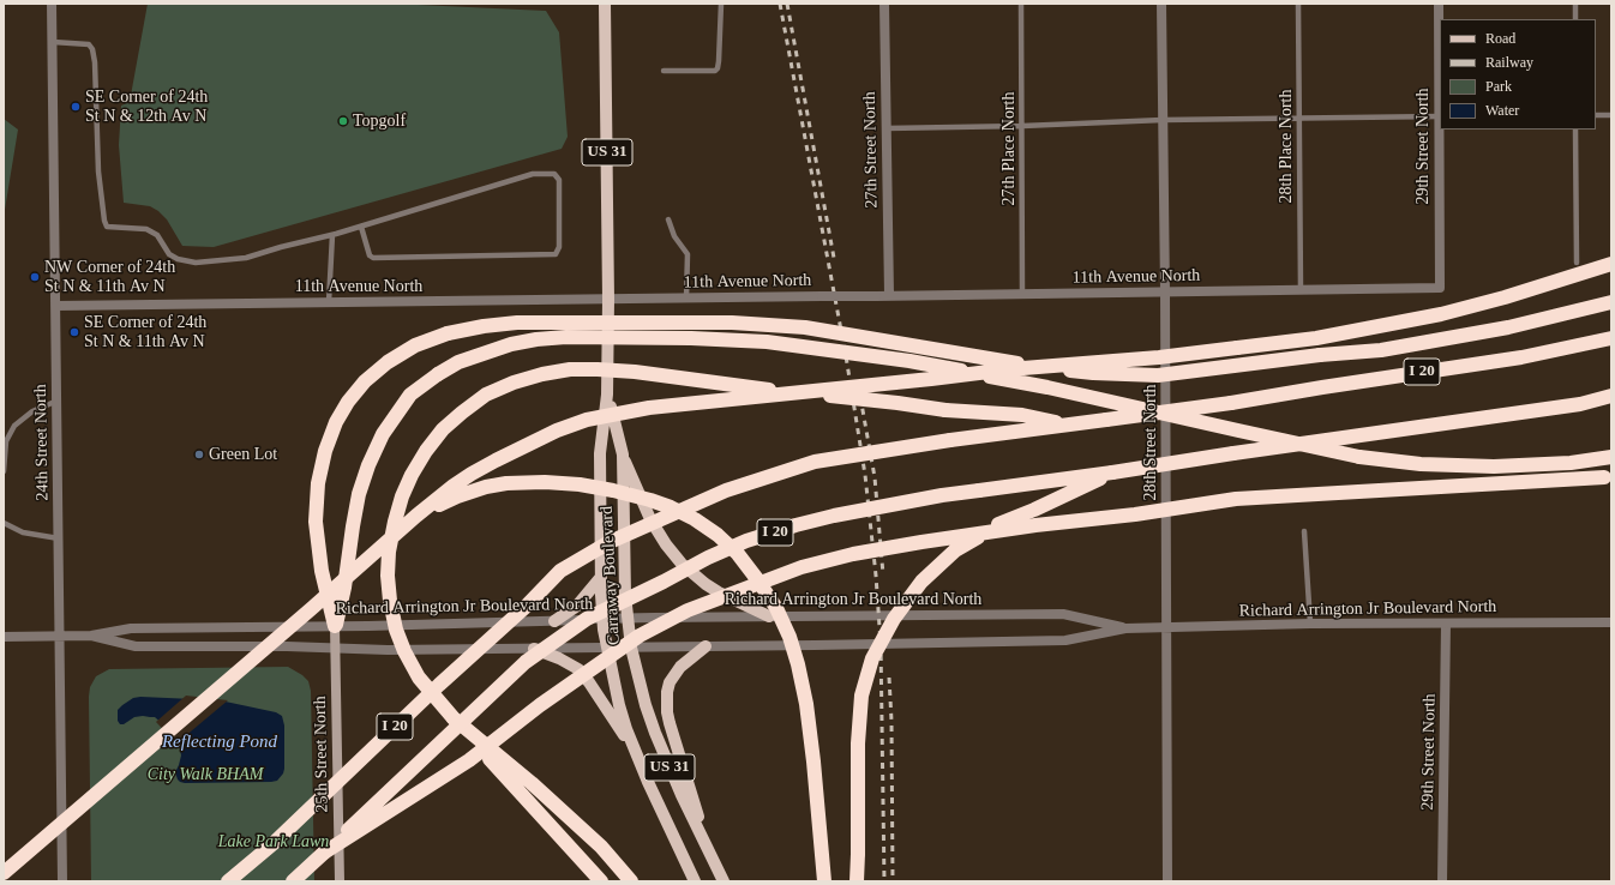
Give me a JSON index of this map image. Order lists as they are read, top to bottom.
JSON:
{
  "streets": {
    "highway": ["I 20"],
    "main road": ["US 31", "Carraway Boulevard", "25th Street North"],
    "street": [
      "29th Street North",
      "27th Street North",
      "11th Avenue North",
      "24th Street North",
      "28th Street North",
      "Richard Arrington Jr Boulevard North"
    ],
    "lane": ["28th Place North", "27th Place North"]
  },
  "crossings": [
    ["28th Place North", "11th Avenue North"],
    ["29th Street North", "11th Avenue North"],
    ["29th Street North", "Richard Arrington Jr Boulevard North"],
    ["27th Place North", "11th Avenue North"],
    ["27th Street North", "11th Avenue North"],
    ["11th Avenue North", "24th Street North"],
    ["11th Avenue North", "28th Street North"],
    ["11th Avenue North", "Carraway Boulevard"],
    ["24th Street North", "Richard Arrington Jr Boulevard North"],
    ["28th Street North", "Richard Arrington Jr Boulevard North"],
    ["Carraway Boulevard", "Richard Arrington Jr Boulevard North"],
    ["Richard Arrington Jr Boulevard North", "25th Street North"]
  ],
  "water": ["Reflecting Pond"],
  "parks": ["City Walk BHAM", "Lake Park Lawn"],
  "places": [
    "SE Corner of 24th St N & 12th Av N",
    "Topgolf",
    "NW Corner of 24th St N & 11th Av N",
    "SE Corner of 24th St N & 11th Av N",
    "Green Lot"
  ],
  "legend": [
    "Road",
    "Railway",
    "Park",
    "Water"
  ]
}
